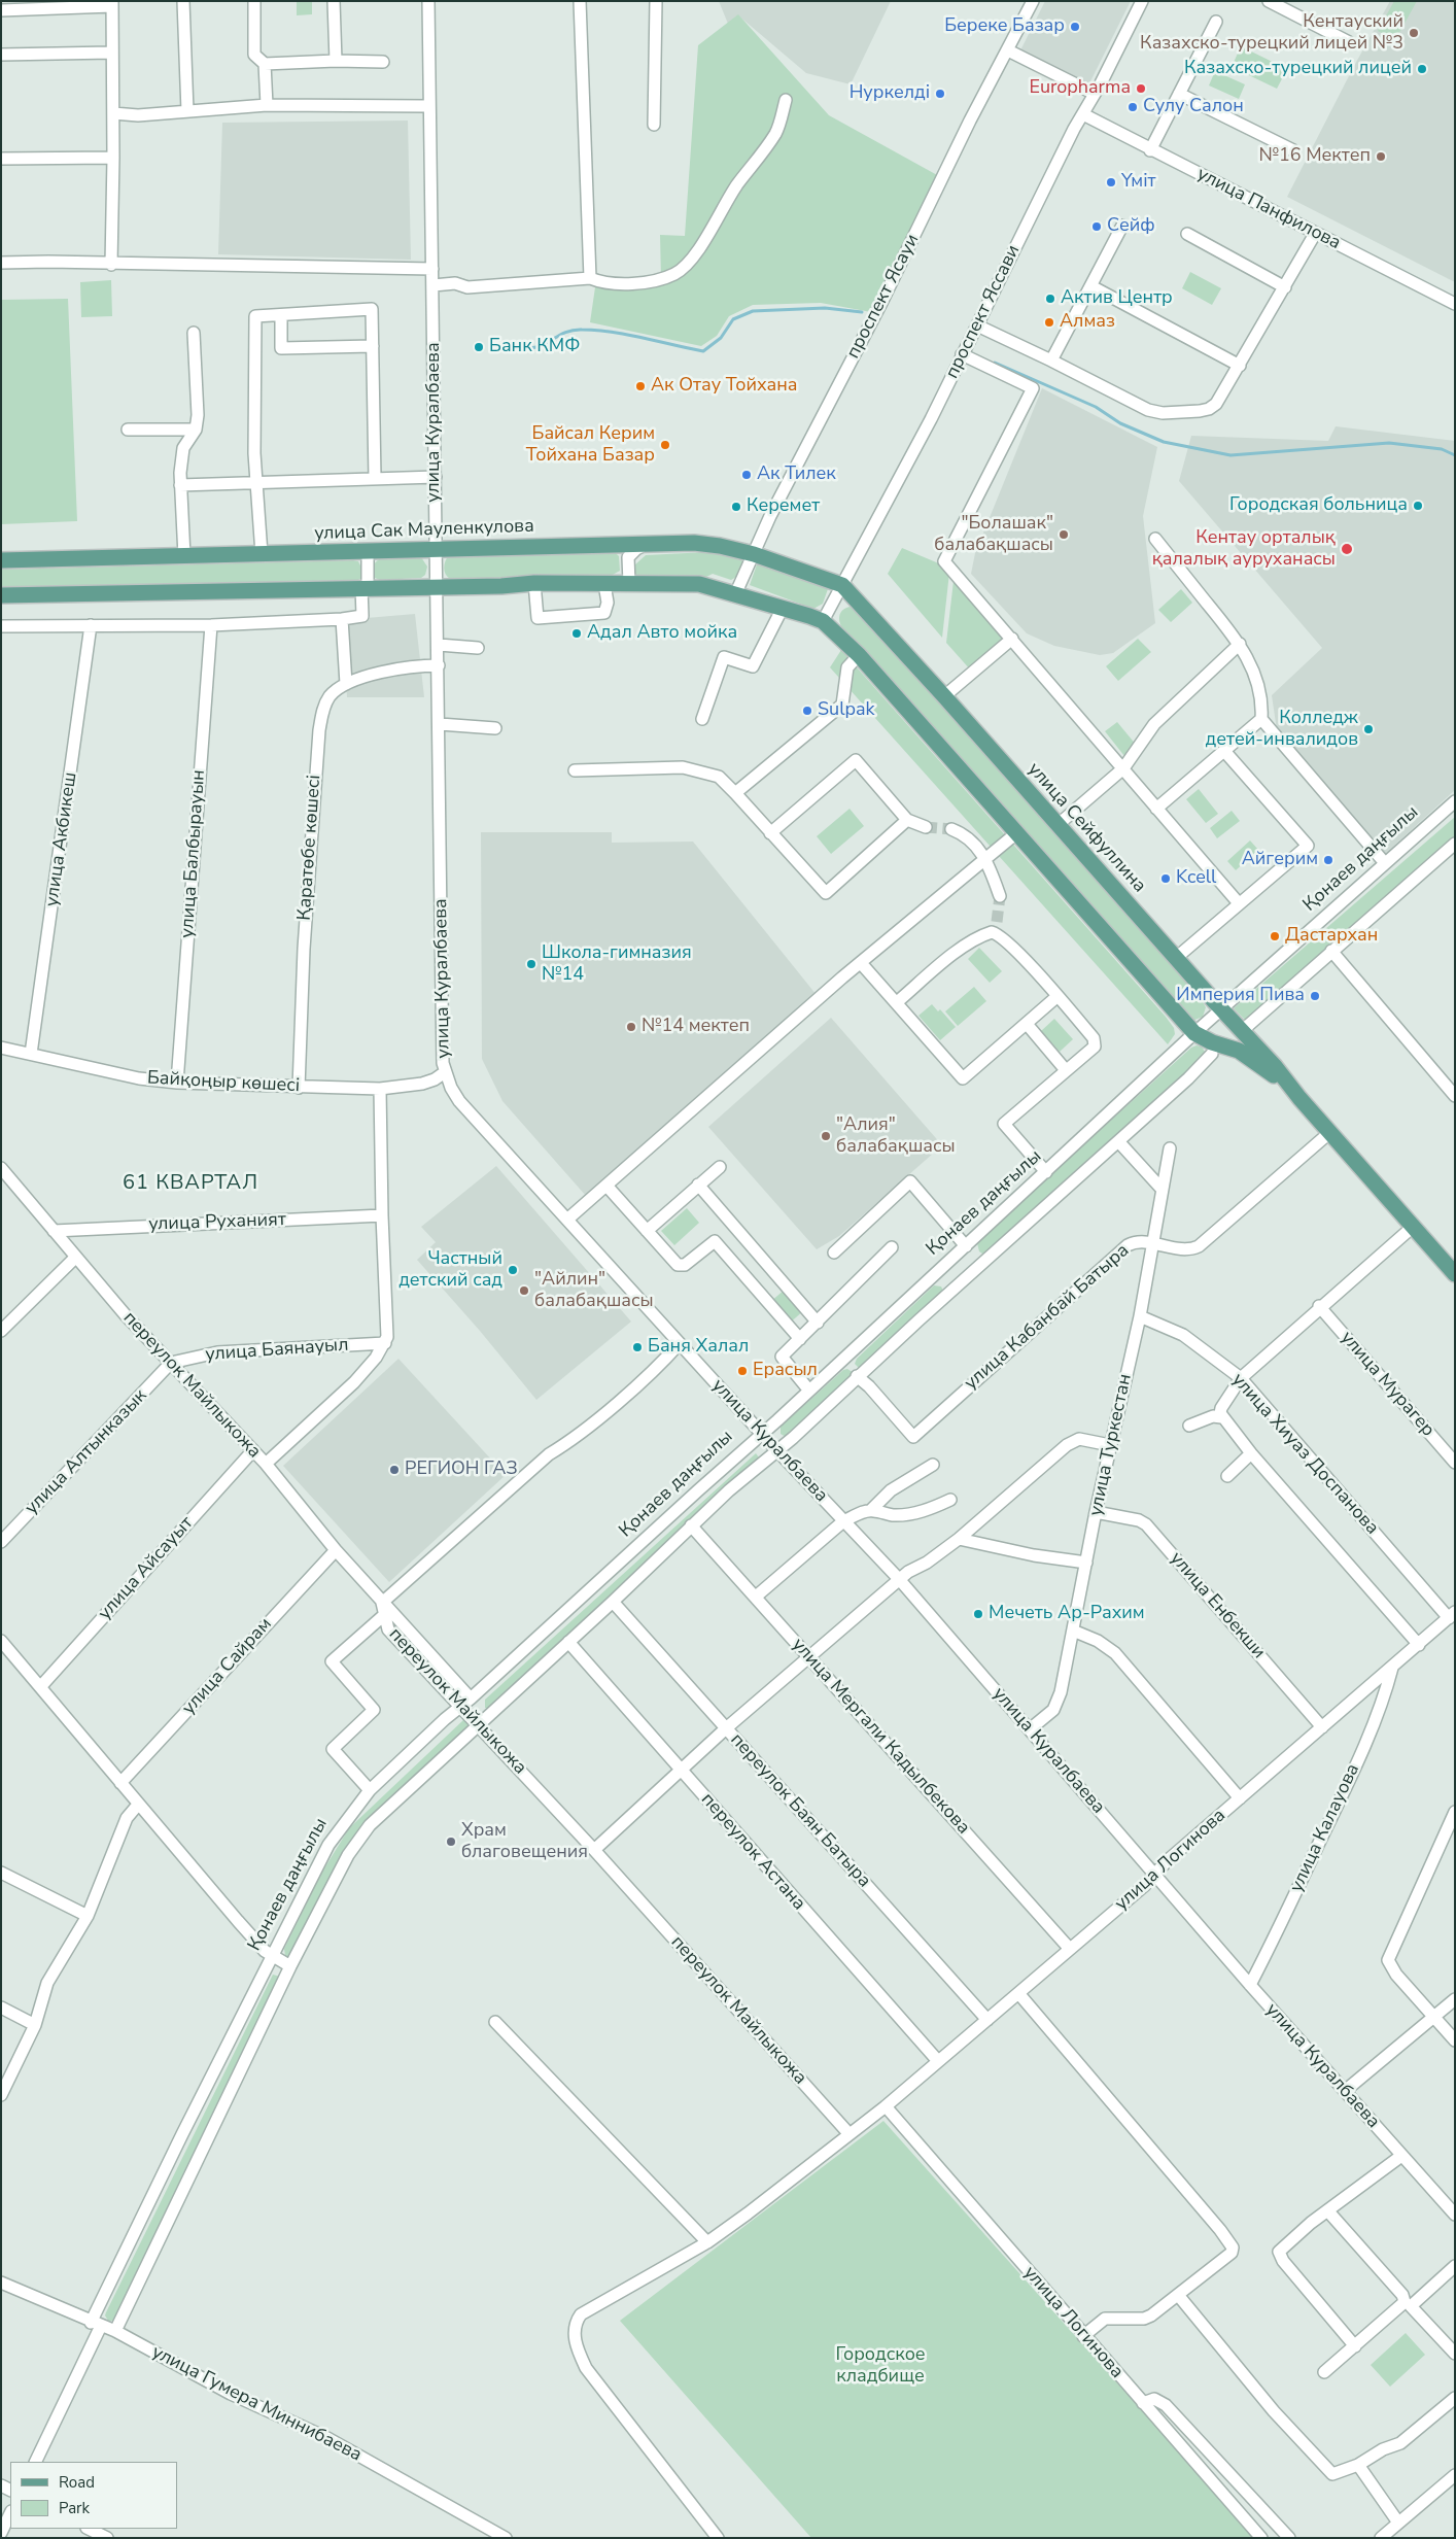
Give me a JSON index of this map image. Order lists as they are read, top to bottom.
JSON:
{
  "streets": {
    "main road": ["улица Сак Мауленкулова", "улица Сейфуллина"],
    "street": [
      "улица Панфилова",
      "проспект Ясауи",
      "проспект Яссави",
      "улица Куралбаева",
      "улица Акбикеш",
      "Қаратөбе көшесі",
      "улица Балбырауын",
      "Қонаев даңғылы",
      "Байқоңыр көшесі",
      "улица Руханият",
      "улица Кабанбай Батыра",
      "улица Баянауыл",
      "улица Мурагер",
      "переулок Майлыкожа",
      "улица Туркестан",
      "улица Алтынказык",
      "улица Хиуаз Доспанова",
      "улица Айсауыт",
      "улица Енбекши",
      "улица Сайрам",
      "улица Мергали Кадылбекова",
      "переулок Баян Батыра",
      "улица Калауова",
      "переулок Астана",
      "улица Логинова",
      "улица Гумера Миннибаева"
    ]
  },
  "crossings": [
    ["улица Панфилова", "проспект Яссави"],
    ["проспект Ясауи", "улица Сак Мауленкулова"],
    ["проспект Яссави", "улица Сак Мауленкулова"],
    ["проспект Яссави", "улица Сейфуллина"],
    ["улица Куралбаева", "улица Сак Мауленкулова"],
    ["улица Куралбаева", "Қонаев даңғылы"],
    ["улица Куралбаева", "Байқоңыр көшесі"],
    ["улица Куралбаева", "улица Туркестан"],
    ["улица Куралбаева", "улица Калауова"],
    ["улица Куралбаева", "улица Логинова"],
    ["улица Сак Мауленкулова", "улица Сейфуллина"],
    ["улица Сейфуллина", "Қонаев даңғылы"],
    ["улица Сейфуллина", "улица Кабанбай Батыра"],
    ["улица Акбикеш", "Байқоңыр көшесі"],
    ["Қаратөбе көшесі", "Байқоңыр көшесі"],
    ["улица Балбырауын", "Байқоңыр көшесі"],
    ["Қонаев даңғылы", "переулок Майлыкожа"],
    ["Қонаев даңғылы", "улица Гумера Миннибаева"],
    ["улица Руханият", "переулок Майлыкожа"],
    ["улица Кабанбай Батыра", "улица Туркестан"],
    ["улица Баянауыл", "переулок Майлыкожа"],
    ["улица Баянауыл", "улица Алтынказык"],
    ["переулок Майлыкожа", "улица Алтынказык"],
    ["переулок Майлыкожа", "улица Айсауыт"],
    ["переулок Майлыкожа", "улица Сайрам"],
    ["переулок Майлыкожа", "улица Логинова"],
    ["улица Туркестан", "улица Хиуаз Доспанова"],
    ["улица Туркестан", "улица Енбекши"],
    ["улица Хиуаз Доспанова", "улица Логинова"],
    ["улица Енбекши", "улица Логинова"],
    ["улица Мергали Кадылбекова", "улица Логинова"],
    ["переулок Баян Батыра", "улица Логинова"],
    ["улица Калауова", "улица Логинова"],
    ["переулок Астана", "улица Логинова"]
  ],
  "districts": ["61 КВАРТАЛ"],
  "parks": ["Городское кладбище"],
  "places": [
    "Береке Базар",
    "Кентауский Казахско-турецкий лицей №3",
    "Казахско-турецкий лицей",
    "Europharma",
    "Нуркелді",
    "Сулу Салон",
    "№16 Мектеп",
    "Үміт",
    "Сейф",
    "Актив Центр",
    "Алмаз",
    "Банк КМФ",
    "Ак Отау Тойхана",
    "Байсал Керим Тойхана Базар",
    "Ак Тилек",
    "Городская больница",
    "Керемет",
    "\"Болашак\" балабақшасы",
    "Кентау орталық қалалық ауруханасы",
    "Адал Авто мойка",
    "Sulpak",
    "Колледж детей-инвалидов",
    "Айгерим",
    "Kcell",
    "Дастархан",
    "Школа-гимназия №14",
    "Империя Пива",
    "№14 мектеп",
    "\"Алия\" балабақшасы",
    "Частный детский сад",
    "\"Айлин\" балабақшасы",
    "Баня Халал",
    "Ерасыл",
    "РЕГИОН ГАЗ",
    "Мечеть Ар-Рахим",
    "Храм благовещения"
  ],
  "legend": ["Road", "Park"]
}
